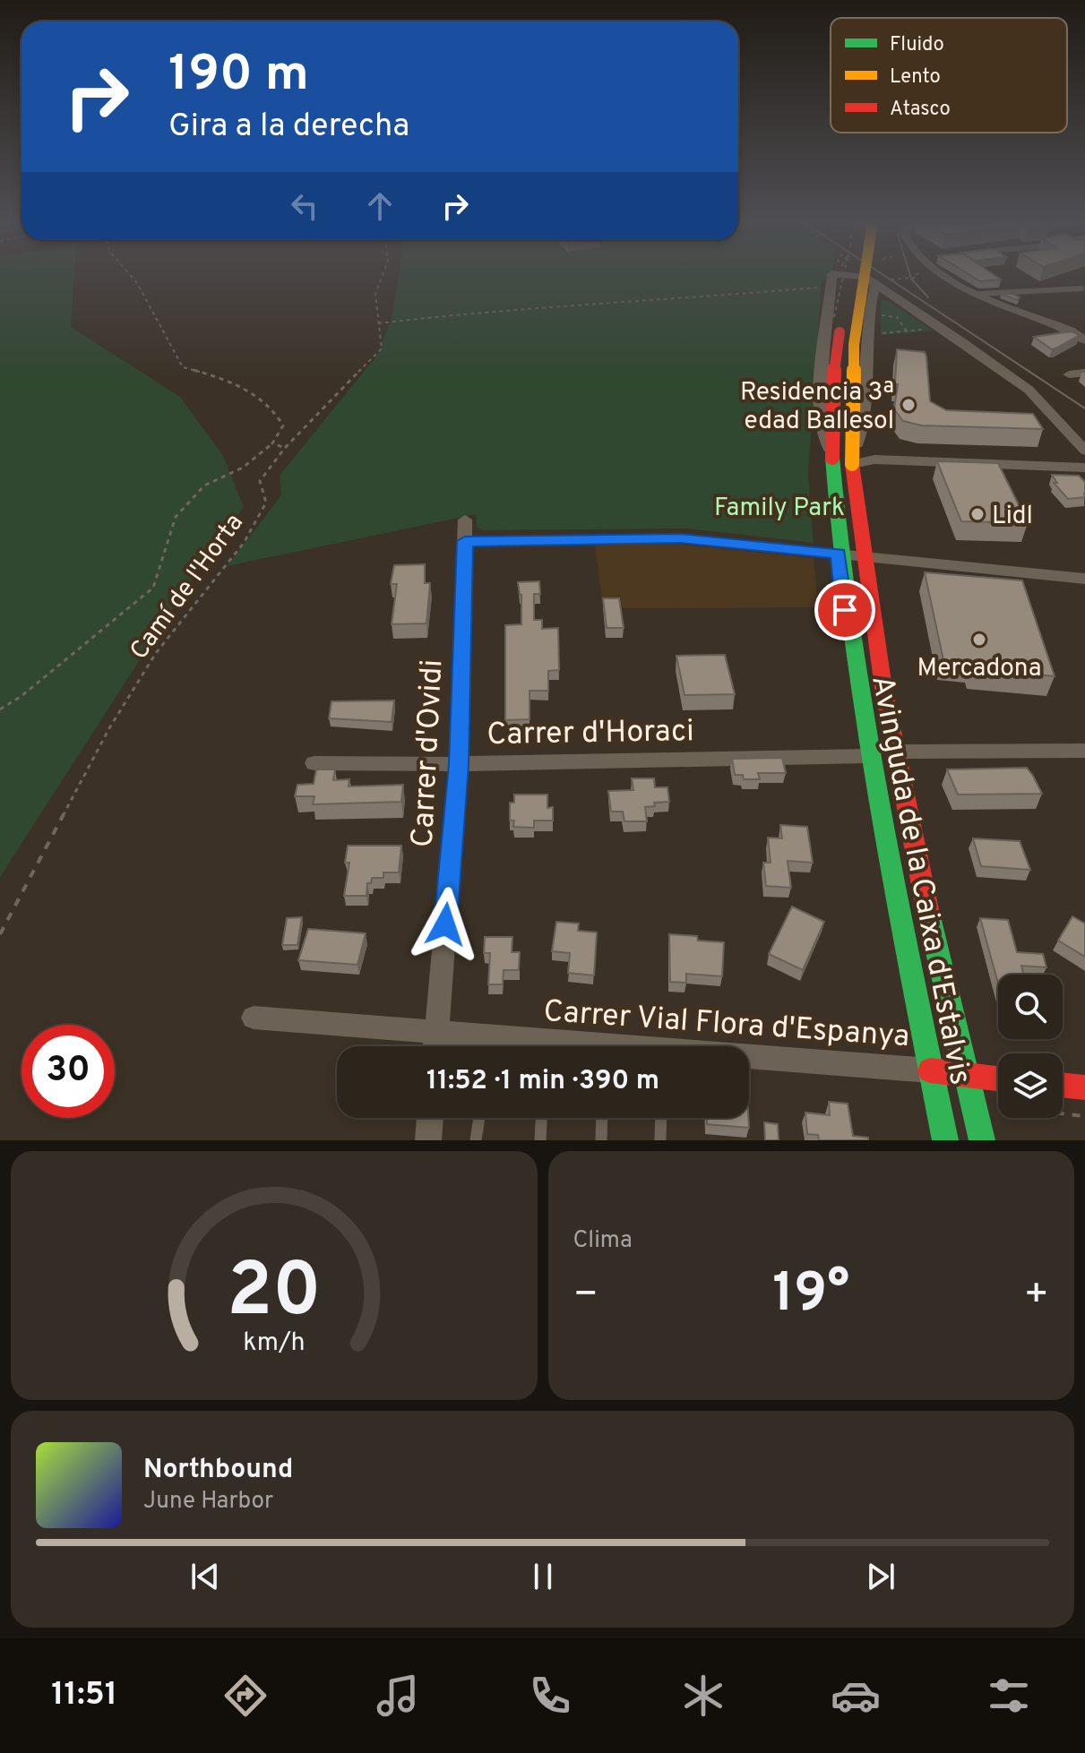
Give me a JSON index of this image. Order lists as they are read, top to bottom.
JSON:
{
  "streets": {
    "main road": ["Avinguda de la Caixa d'Estalvis", "Carrer Vial Flora d'Espanya"],
    "street": ["Carrer d'Horaci", "Carrer d'Ovidi"],
    "path": ["Camí de l'Horta"]
  },
  "crossings": [
    ["Carrer d'Horaci", "Carrer d'Ovidi"],
    ["Carrer d'Horaci", "Avinguda de la Caixa d'Estalvis"],
    ["Carrer d'Ovidi", "Carrer Vial Flora d'Espanya"],
    ["Avinguda de la Caixa d'Estalvis", "Carrer Vial Flora d'Espanya"]
  ],
  "parks": ["Family Park"],
  "places": ["Residencia 3ª edad Ballesol", "Lidl", "Mercadona"],
  "legend": ["Fluido", "Lento", "Atasco"],
  "page": {
    "turn": ["190 m", "Gira a la derecha"],
    "limit": "30",
    "trip": "11:52 · 1 min · 390 m",
    "tile": "Clima",
    "heat": ["−", "19°", "+"],
    "song": ["Northbound", "June Harbor"],
    "tabs": "11:51",
    "gauge": ["20", "km/h"]
  }
}
